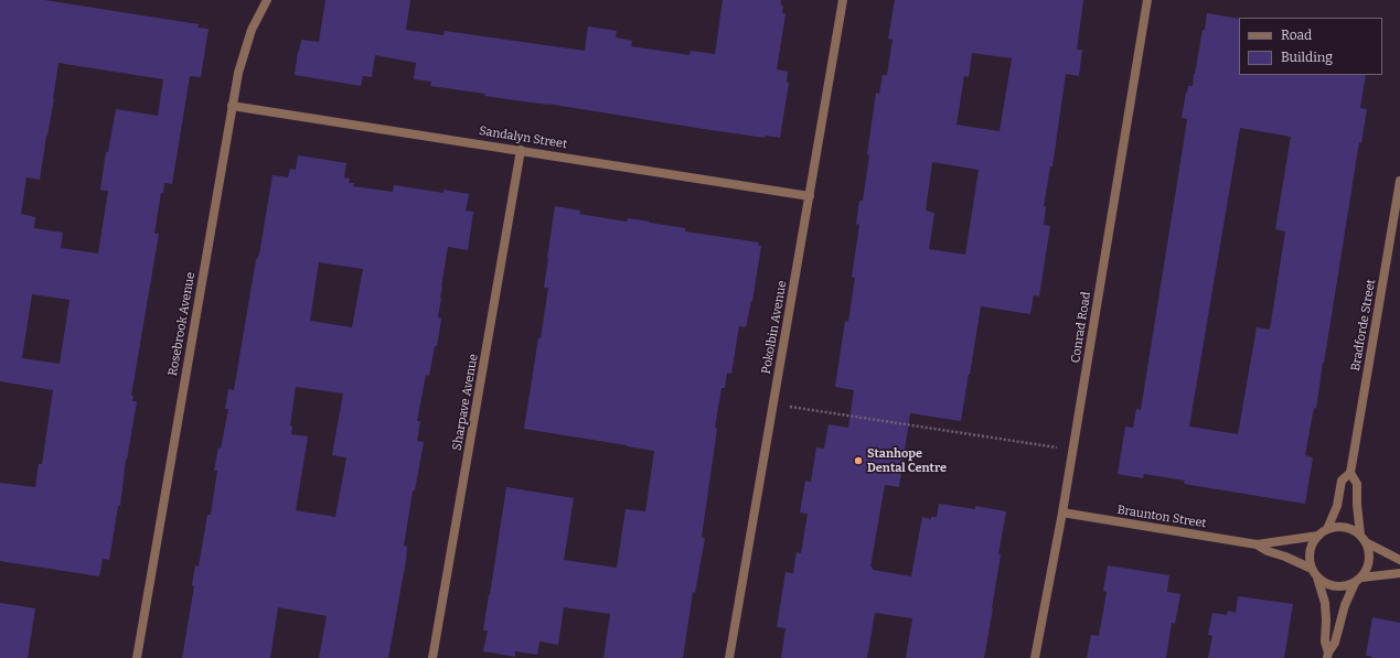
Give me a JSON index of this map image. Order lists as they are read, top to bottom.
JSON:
{
  "streets": {
    "street": [
      "Sandalyn Street",
      "Rosebrook Avenue",
      "Bradforde Street",
      "Pokolbin Avenue",
      "Conrad Road",
      "Sharpave Avenue",
      "Braunton Street"
    ]
  },
  "crossings": [
    ["Sandalyn Street", "Rosebrook Avenue"],
    ["Sandalyn Street", "Pokolbin Avenue"],
    ["Sandalyn Street", "Sharpave Avenue"],
    ["Bradforde Street", "Braunton Street"],
    ["Conrad Road", "Braunton Street"]
  ],
  "places": ["Stanhope Dental Centre"],
  "legend": ["Road", "Building"]
}
